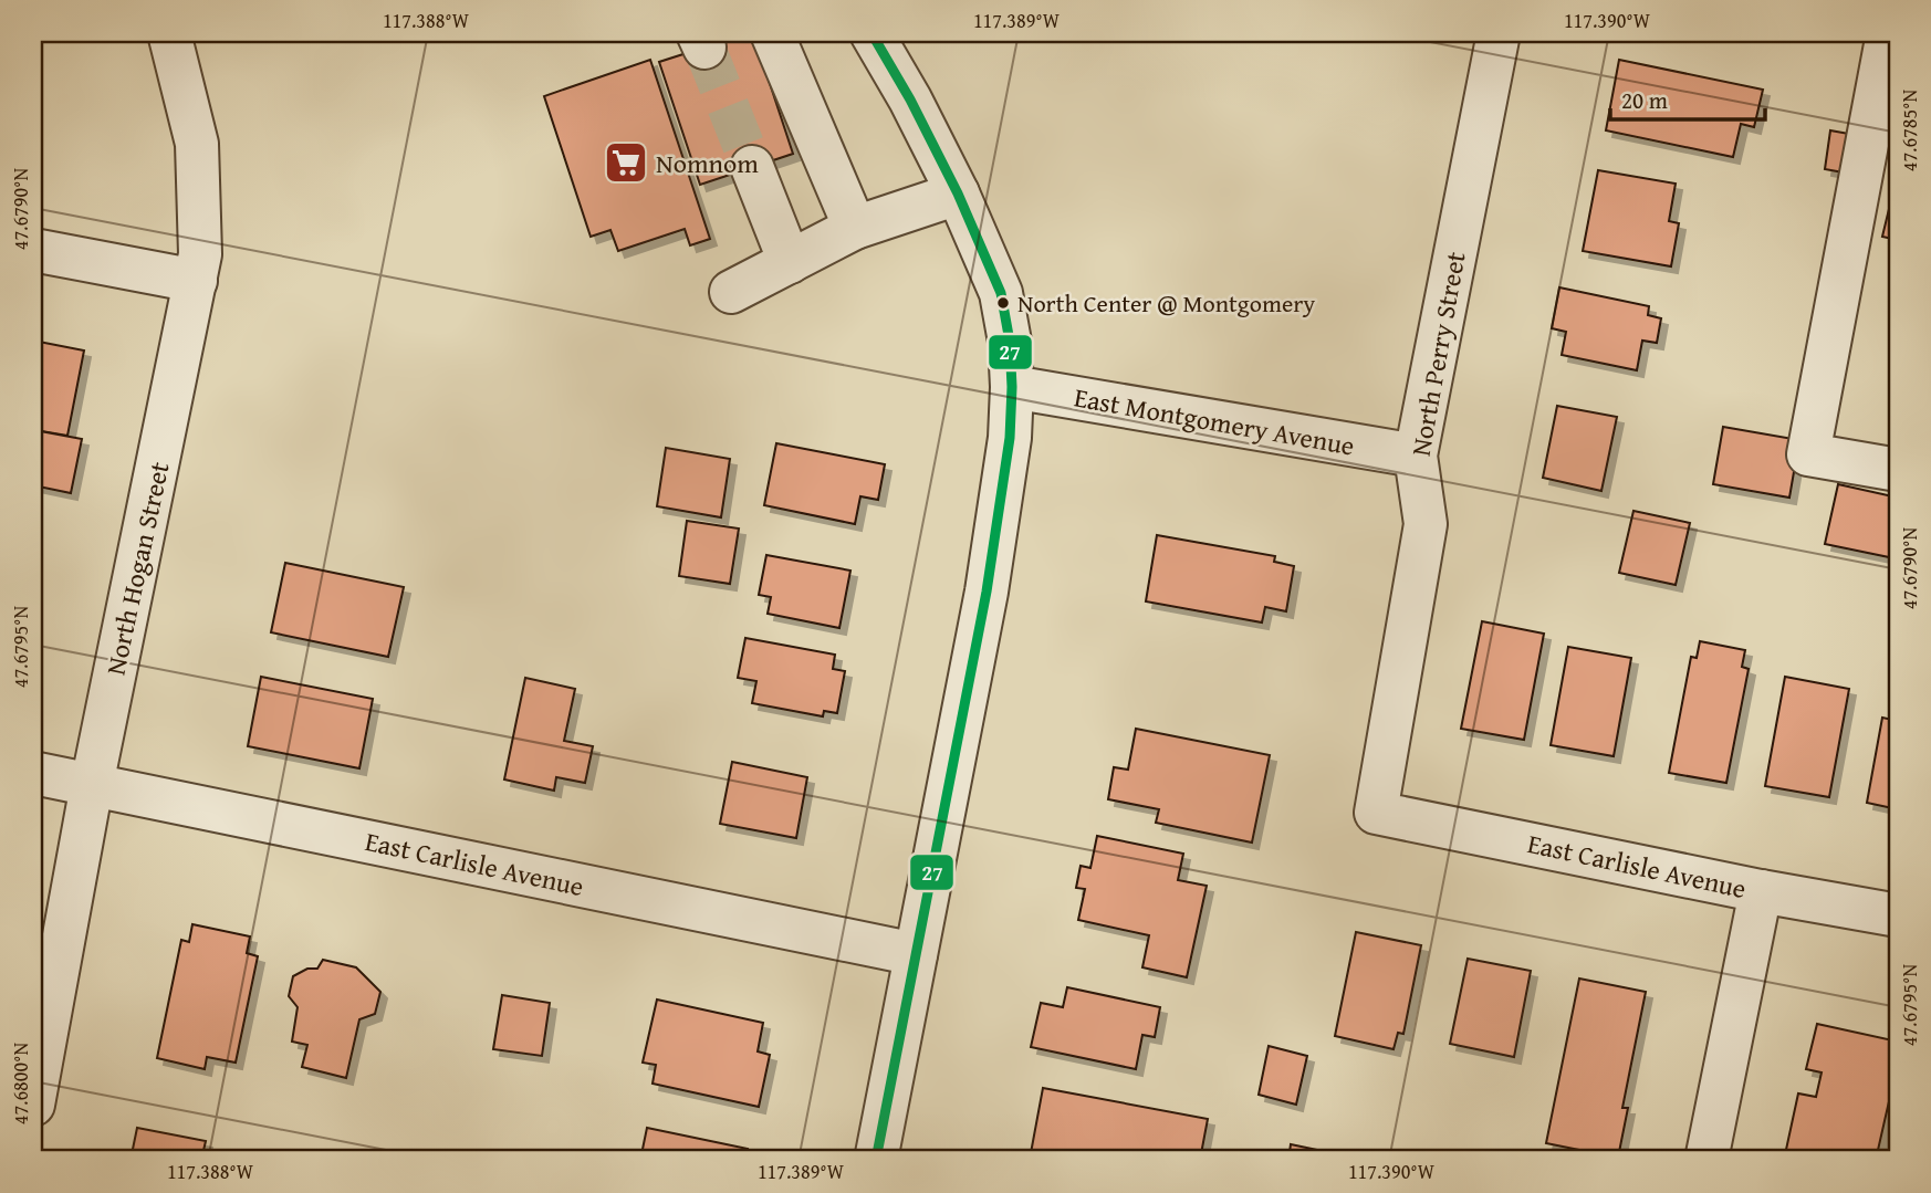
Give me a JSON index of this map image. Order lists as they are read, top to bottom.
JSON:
{
  "streets": {
    "street": [
      "North Perry Street",
      "East Montgomery Avenue",
      "North Hogan Street",
      "East Carlisle Avenue"
    ]
  },
  "crossings": [
    ["North Perry Street", "East Montgomery Avenue"],
    ["North Perry Street", "East Carlisle Avenue"],
    ["North Hogan Street", "East Carlisle Avenue"]
  ],
  "places": {
    "supermarket": ["Nomnom"],
    "other": ["North Center @ Montgomery"]
  },
  "lines": ["transit line 27"],
  "scale_bar": "20 m",
  "coordinates": [
    "117.388°W",
    "117.389°W",
    "117.390°W",
    "47.6785°N",
    "47.6790°N",
    "47.6795°N",
    "47.6800°N"
  ]
}
